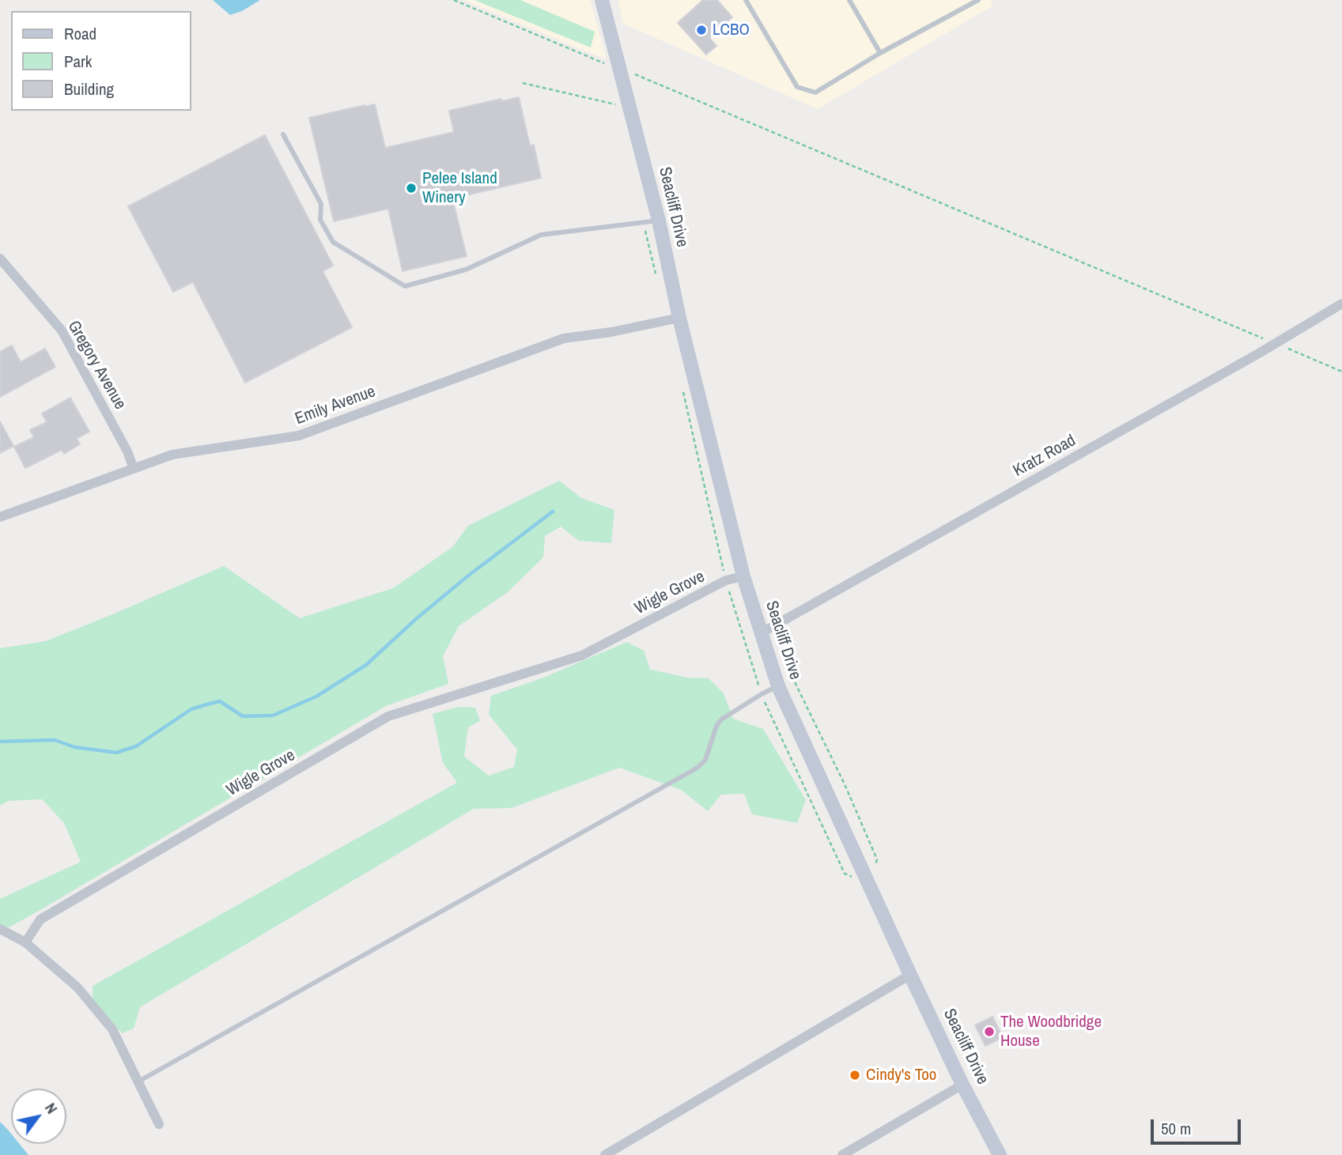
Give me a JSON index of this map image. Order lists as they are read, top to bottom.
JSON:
{
  "streets": {
    "main road": ["Seacliff Drive"],
    "street": [
      "Gregory Avenue",
      "Emily Avenue",
      "Kratz Road",
      "Wigle Grove"
    ]
  },
  "crossings": [
    ["Seacliff Drive", "Emily Avenue"],
    ["Seacliff Drive", "Kratz Road"],
    ["Seacliff Drive", "Wigle Grove"],
    ["Gregory Avenue", "Emily Avenue"]
  ],
  "places": [
    "LCBO",
    "Pelee Island Winery",
    "The Woodbridge House",
    "Cindy's Too"
  ],
  "legend": ["Road", "Park", "Building"],
  "scale_bar": "50 m",
  "north": "top right"
}
